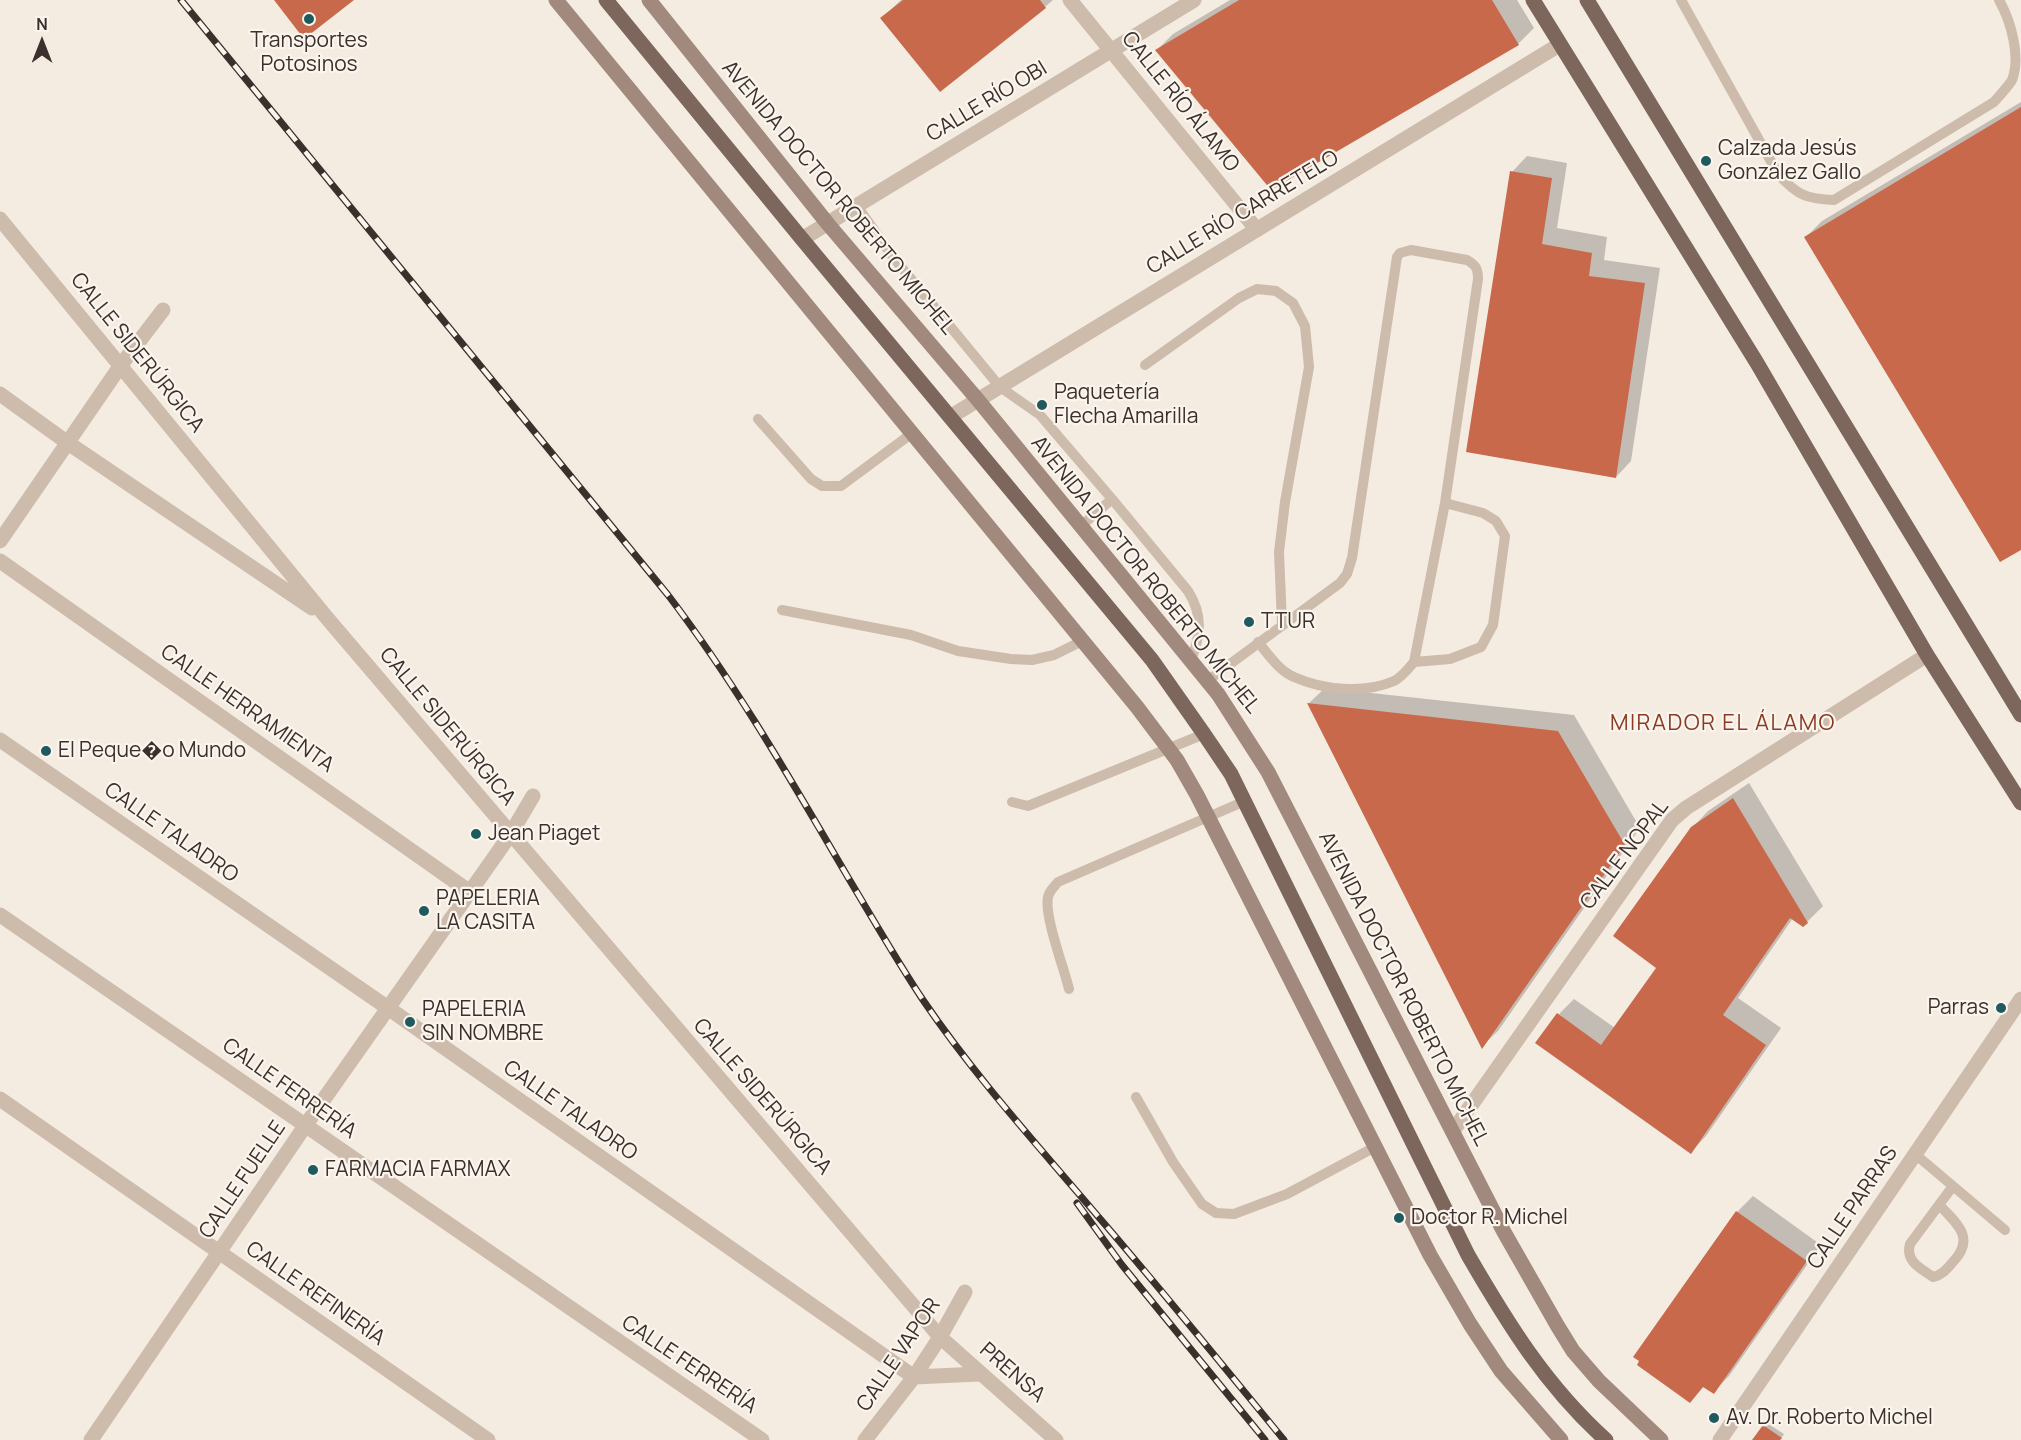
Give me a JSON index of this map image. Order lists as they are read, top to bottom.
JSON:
{
  "streets": {
    "main road": ["AVENIDA DOCTOR ROBERTO MICHEL"],
    "street": [
      "CALLE RÍO OBI",
      "CALLE RÍO ÁLAMO",
      "CALLE RÍO CARRETELO",
      "CALLE SIDERÚRGICA",
      "CALLE HERRAMIENTA",
      "CALLE TALADRO",
      "CALLE NOPAL",
      "CALLE FERRERÍA",
      "CALLE FUELLE",
      "CALLE PARRAS",
      "CALLE REFINERÍA",
      "CALLE VAPOR",
      "PRENSA"
    ]
  },
  "crossings": [
    ["CALLE RÍO OBI", "CALLE RÍO ÁLAMO"],
    ["CALLE RÍO OBI", "AVENIDA DOCTOR ROBERTO MICHEL"],
    ["CALLE RÍO ÁLAMO", "CALLE RÍO CARRETELO"],
    ["AVENIDA DOCTOR ROBERTO MICHEL", "CALLE RÍO CARRETELO"],
    ["AVENIDA DOCTOR ROBERTO MICHEL", "CALLE NOPAL"],
    ["CALLE SIDERÚRGICA", "CALLE FUELLE"],
    ["CALLE SIDERÚRGICA", "CALLE VAPOR"],
    ["CALLE SIDERÚRGICA", "PRENSA"],
    ["CALLE HERRAMIENTA", "CALLE FUELLE"],
    ["CALLE TALADRO", "CALLE FUELLE"],
    ["CALLE TALADRO", "CALLE VAPOR"],
    ["CALLE FERRERÍA", "CALLE FUELLE"],
    ["CALLE FUELLE", "CALLE REFINERÍA"],
    ["CALLE VAPOR", "PRENSA"]
  ],
  "districts": ["MIRADOR EL ÁLAMO"],
  "places": [
    "Transportes Potosinos",
    "Calzada Jesús González Gallo",
    "Paquetería Flecha Amarilla",
    "TTUR",
    "El Peque�o Mundo",
    "Jean Piaget",
    "PAPELERIA LA CASITA",
    "Parras",
    "PAPELERIA SIN NOMBRE",
    "FARMACIA FARMAX",
    "Doctor R. Michel",
    "Av. Dr. Roberto Michel"
  ],
  "north": "top"
}
